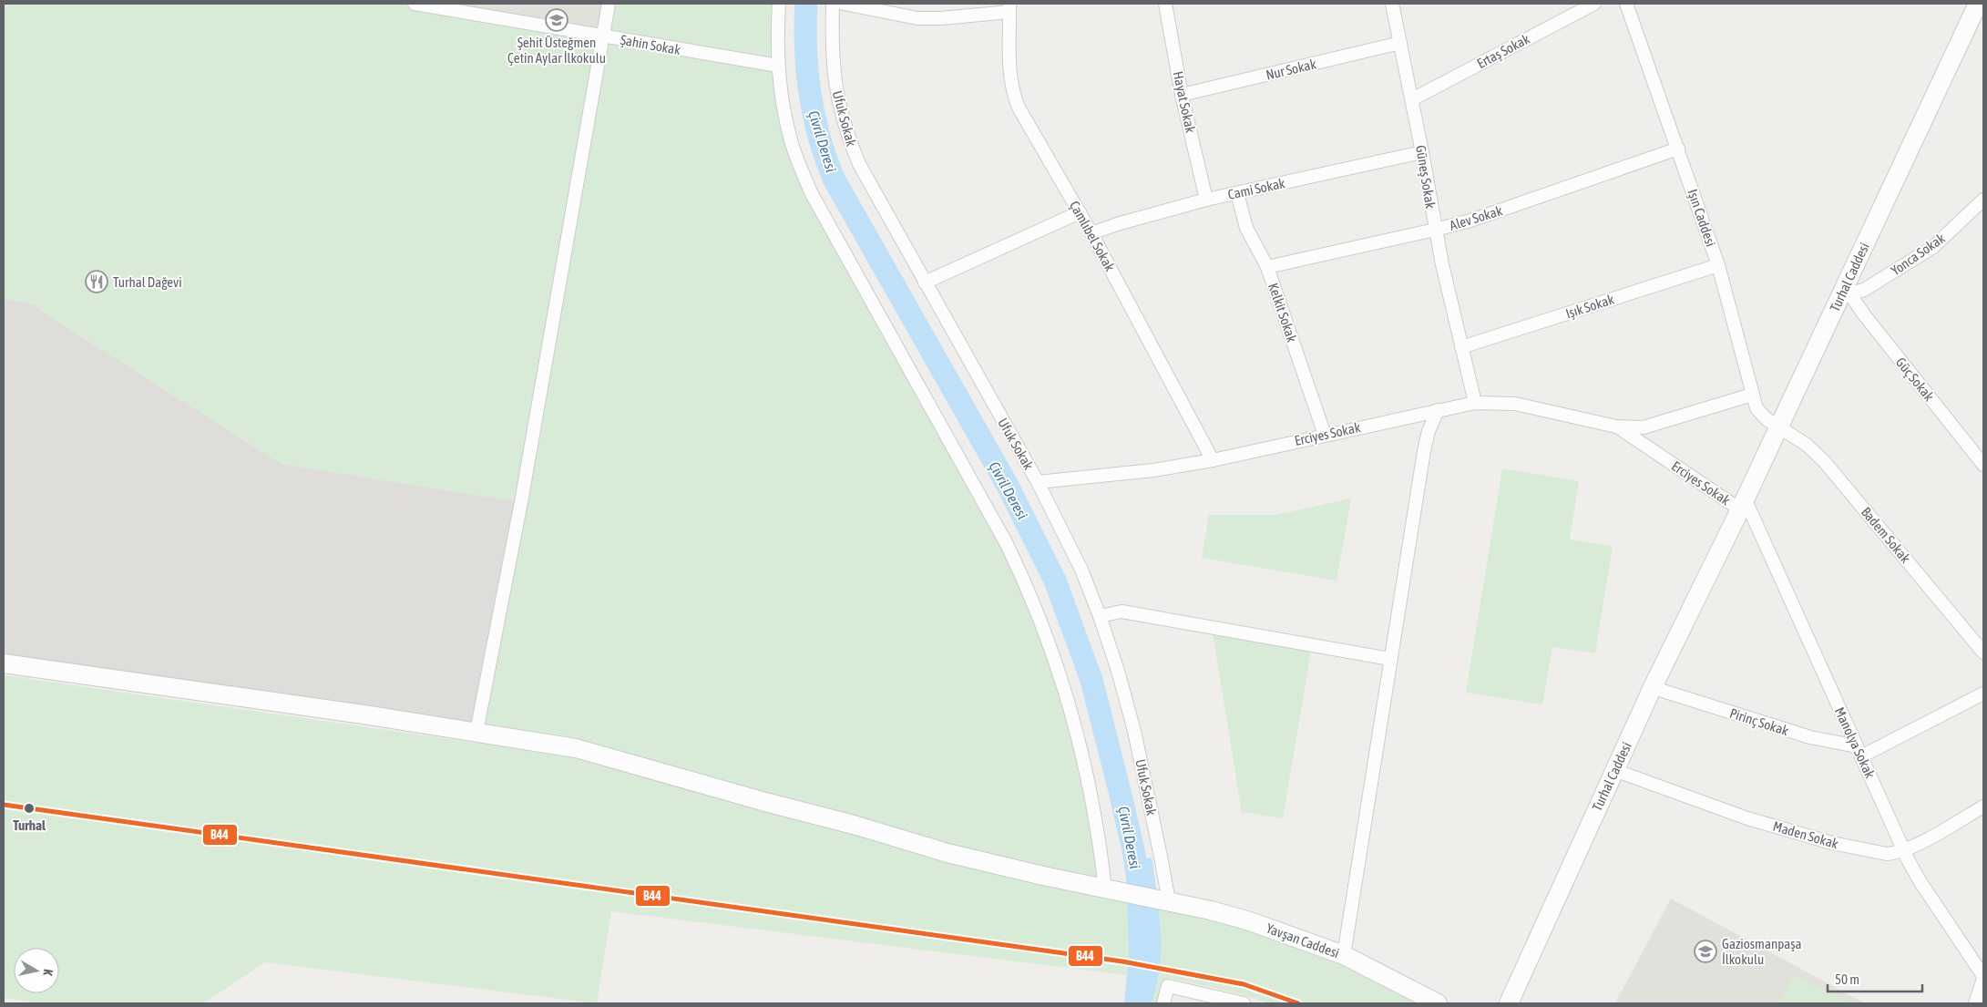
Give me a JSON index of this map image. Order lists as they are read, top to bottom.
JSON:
{
  "streets": {
    "street": [
      "Şahin Sokak",
      "Ertaş Sokak",
      "Nur Sokak",
      "Hayat Sokak",
      "Ufuk Sokak",
      "Güneş Sokak",
      "Cami Sokak",
      "Alev Sokak",
      "Işın Caddesi",
      "Çamlıbel Sokak",
      "Yonca Sokak",
      "Turhal Caddesi",
      "Işık Sokak",
      "Kelkit Sokak",
      "Güç Sokak",
      "Erciyes Sokak",
      "Badem Sokak",
      "Pirinç Sokak",
      "Manolya Sokak",
      "Maden Sokak",
      "Yavşan Caddesi"
    ]
  },
  "crossings": [
    ["Ertaş Sokak", "Güneş Sokak"],
    ["Nur Sokak", "Hayat Sokak"],
    ["Nur Sokak", "Güneş Sokak"],
    ["Hayat Sokak", "Cami Sokak"],
    ["Ufuk Sokak", "Erciyes Sokak"],
    ["Ufuk Sokak", "Yavşan Caddesi"],
    ["Güneş Sokak", "Cami Sokak"],
    ["Güneş Sokak", "Alev Sokak"],
    ["Güneş Sokak", "Işık Sokak"],
    ["Güneş Sokak", "Erciyes Sokak"],
    ["Cami Sokak", "Çamlıbel Sokak"],
    ["Cami Sokak", "Kelkit Sokak"],
    ["Alev Sokak", "Işın Caddesi"],
    ["Alev Sokak", "Kelkit Sokak"],
    ["Işın Caddesi", "Turhal Caddesi"],
    ["Işın Caddesi", "Işık Sokak"],
    ["Işın Caddesi", "Erciyes Sokak"],
    ["Işın Caddesi", "Badem Sokak"],
    ["Çamlıbel Sokak", "Erciyes Sokak"],
    ["Yonca Sokak", "Turhal Caddesi"],
    ["Yonca Sokak", "Güç Sokak"],
    ["Turhal Caddesi", "Güç Sokak"],
    ["Turhal Caddesi", "Erciyes Sokak"],
    ["Turhal Caddesi", "Badem Sokak"],
    ["Turhal Caddesi", "Pirinç Sokak"],
    ["Turhal Caddesi", "Manolya Sokak"],
    ["Turhal Caddesi", "Maden Sokak"],
    ["Kelkit Sokak", "Erciyes Sokak"],
    ["Erciyes Sokak", "Manolya Sokak"],
    ["Pirinç Sokak", "Manolya Sokak"],
    ["Manolya Sokak", "Maden Sokak"]
  ],
  "water": ["Çivril Deresi"],
  "places": {
    "school or university": ["Şehit Üsteğmen Çetin Aylar İlkokulu", "Gaziosmanpaşa İlkokulu"],
    "restaurant": ["Turhal Dağevi"],
    "other": ["Turhal"]
  },
  "lines": ["transit line B44"],
  "scale_bar": "50 m",
  "north": "right"
}
